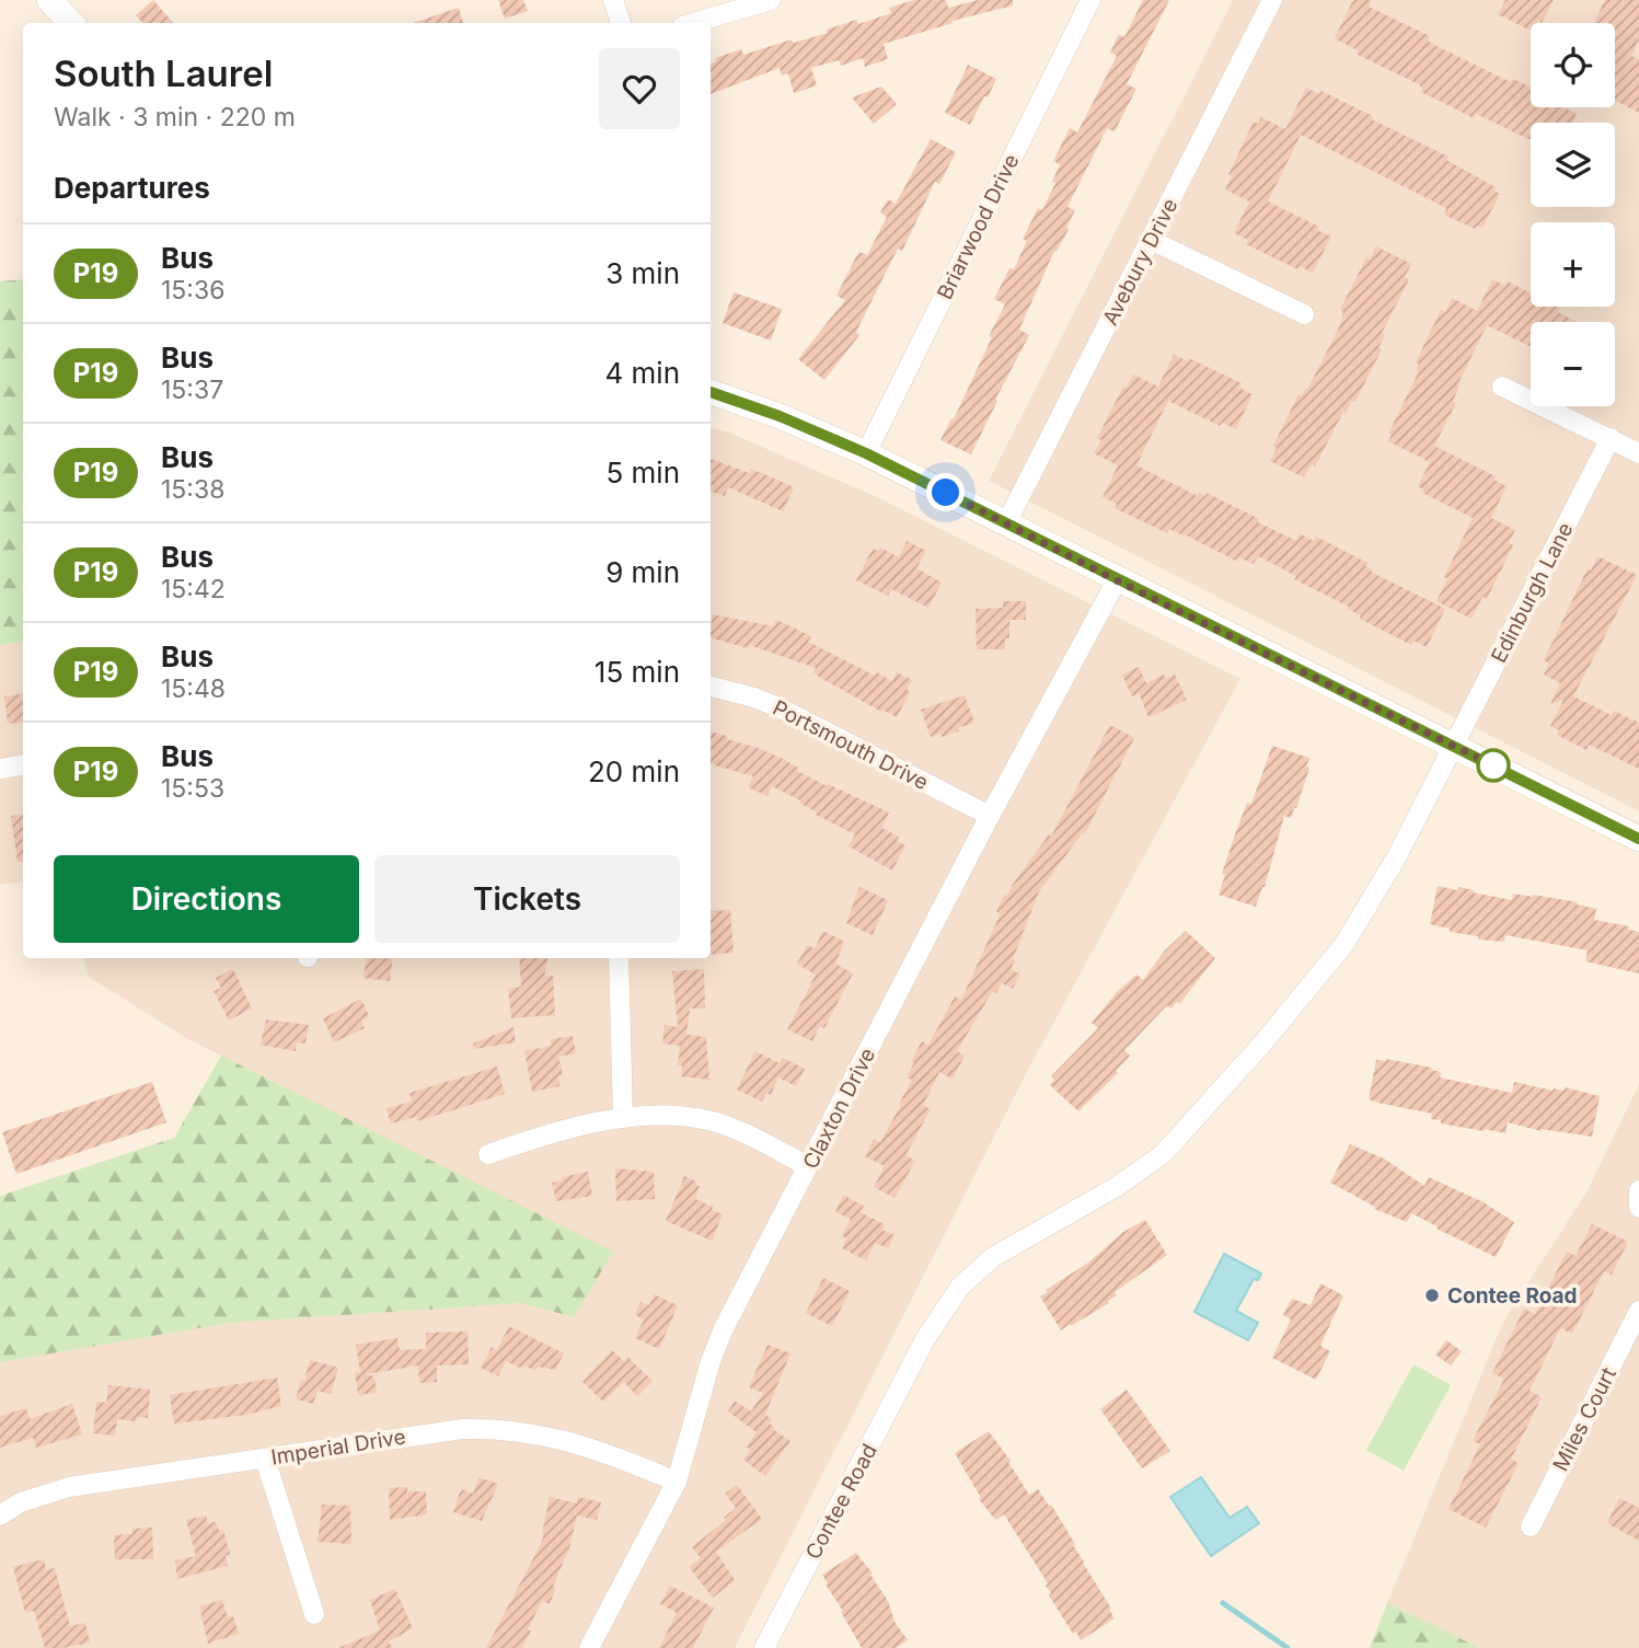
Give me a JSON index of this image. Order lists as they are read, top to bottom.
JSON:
{
  "streets": {
    "street": [
      "Briarwood Drive",
      "Avebury Drive",
      "Edinburgh Lane",
      "Portsmouth Drive",
      "Claxton Drive",
      "Miles Court",
      "Imperial Drive",
      "Contee Road"
    ]
  },
  "crossings": [
    ["Edinburgh Lane", "Contee Road"],
    ["Portsmouth Drive", "Claxton Drive"],
    ["Claxton Drive", "Imperial Drive"]
  ],
  "places": ["Contee Road"],
  "lines": ["bus line P19"],
  "page": {
    "map_buttons": ["+", "−"],
    "heading": [
      ["South Laurel", "Walk · 3 min · 220 m"],
      "Departures"
    ],
    "list": [
      {
        "mark": "P19",
        "name": "Bus",
        "note": "15:36",
        "value": "3 min"
      },
      {
        "mark": "P19",
        "name": "Bus",
        "note": "15:37",
        "value": "4 min"
      },
      {
        "mark": "P19",
        "name": "Bus",
        "note": "15:38",
        "value": "5 min"
      },
      {
        "mark": "P19",
        "name": "Bus",
        "note": "15:42",
        "value": "9 min"
      },
      {
        "mark": "P19",
        "name": "Bus",
        "note": "15:48",
        "value": "15 min"
      },
      {
        "mark": "P19",
        "name": "Bus",
        "note": "15:53",
        "value": "20 min"
      }
    ],
    "buttons": ["Directions", "Tickets"]
  }
}
